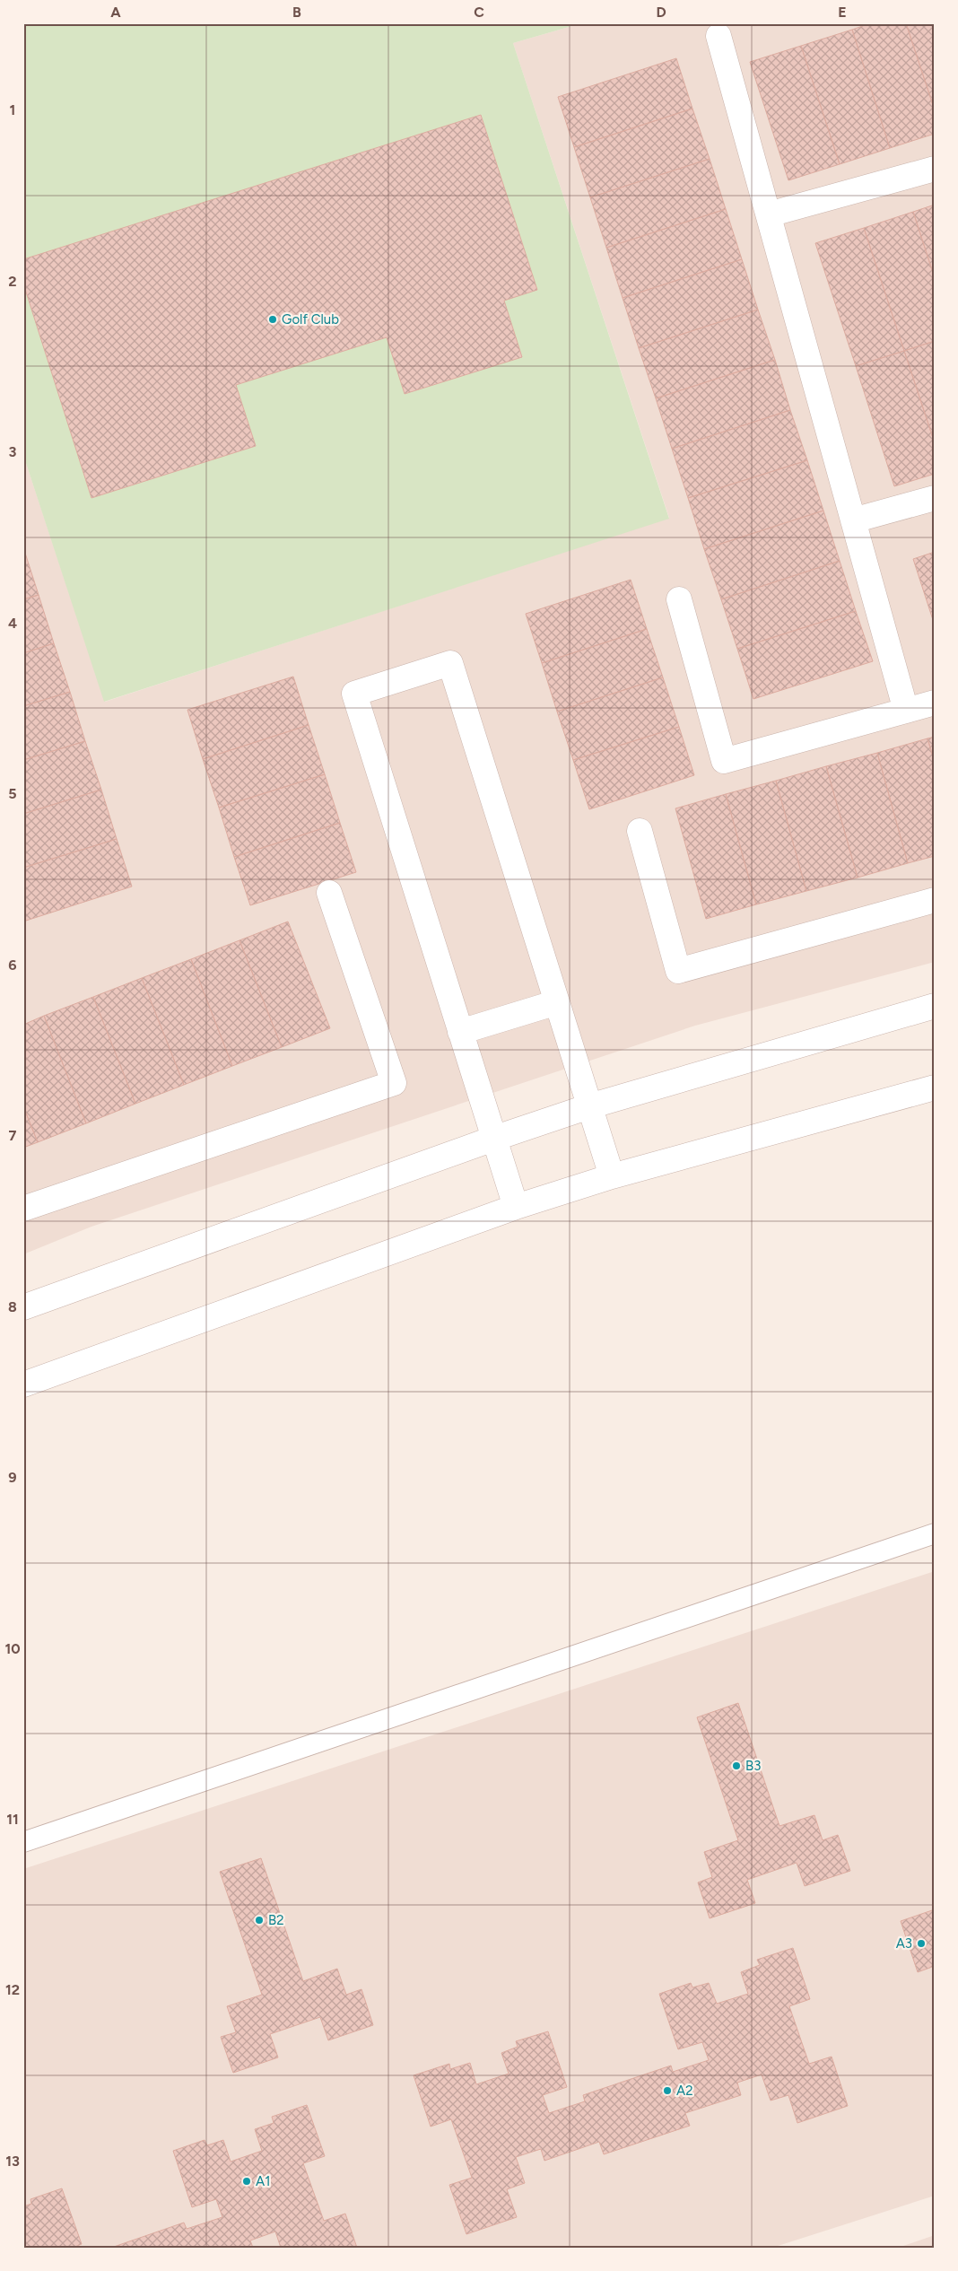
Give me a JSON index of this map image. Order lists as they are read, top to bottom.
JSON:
{
  "places": [
    "Golf Club",
    "B3",
    "B2",
    "A3",
    "A2",
    "A1"
  ],
  "grid": {
    "columns": [
      "A",
      "B",
      "C",
      "D",
      "E"
    ],
    "rows": [
      "1",
      "2",
      "3",
      "4",
      "5",
      "6",
      "7",
      "8",
      "9",
      "10",
      "11",
      "12",
      "13"
    ]
  }
}
